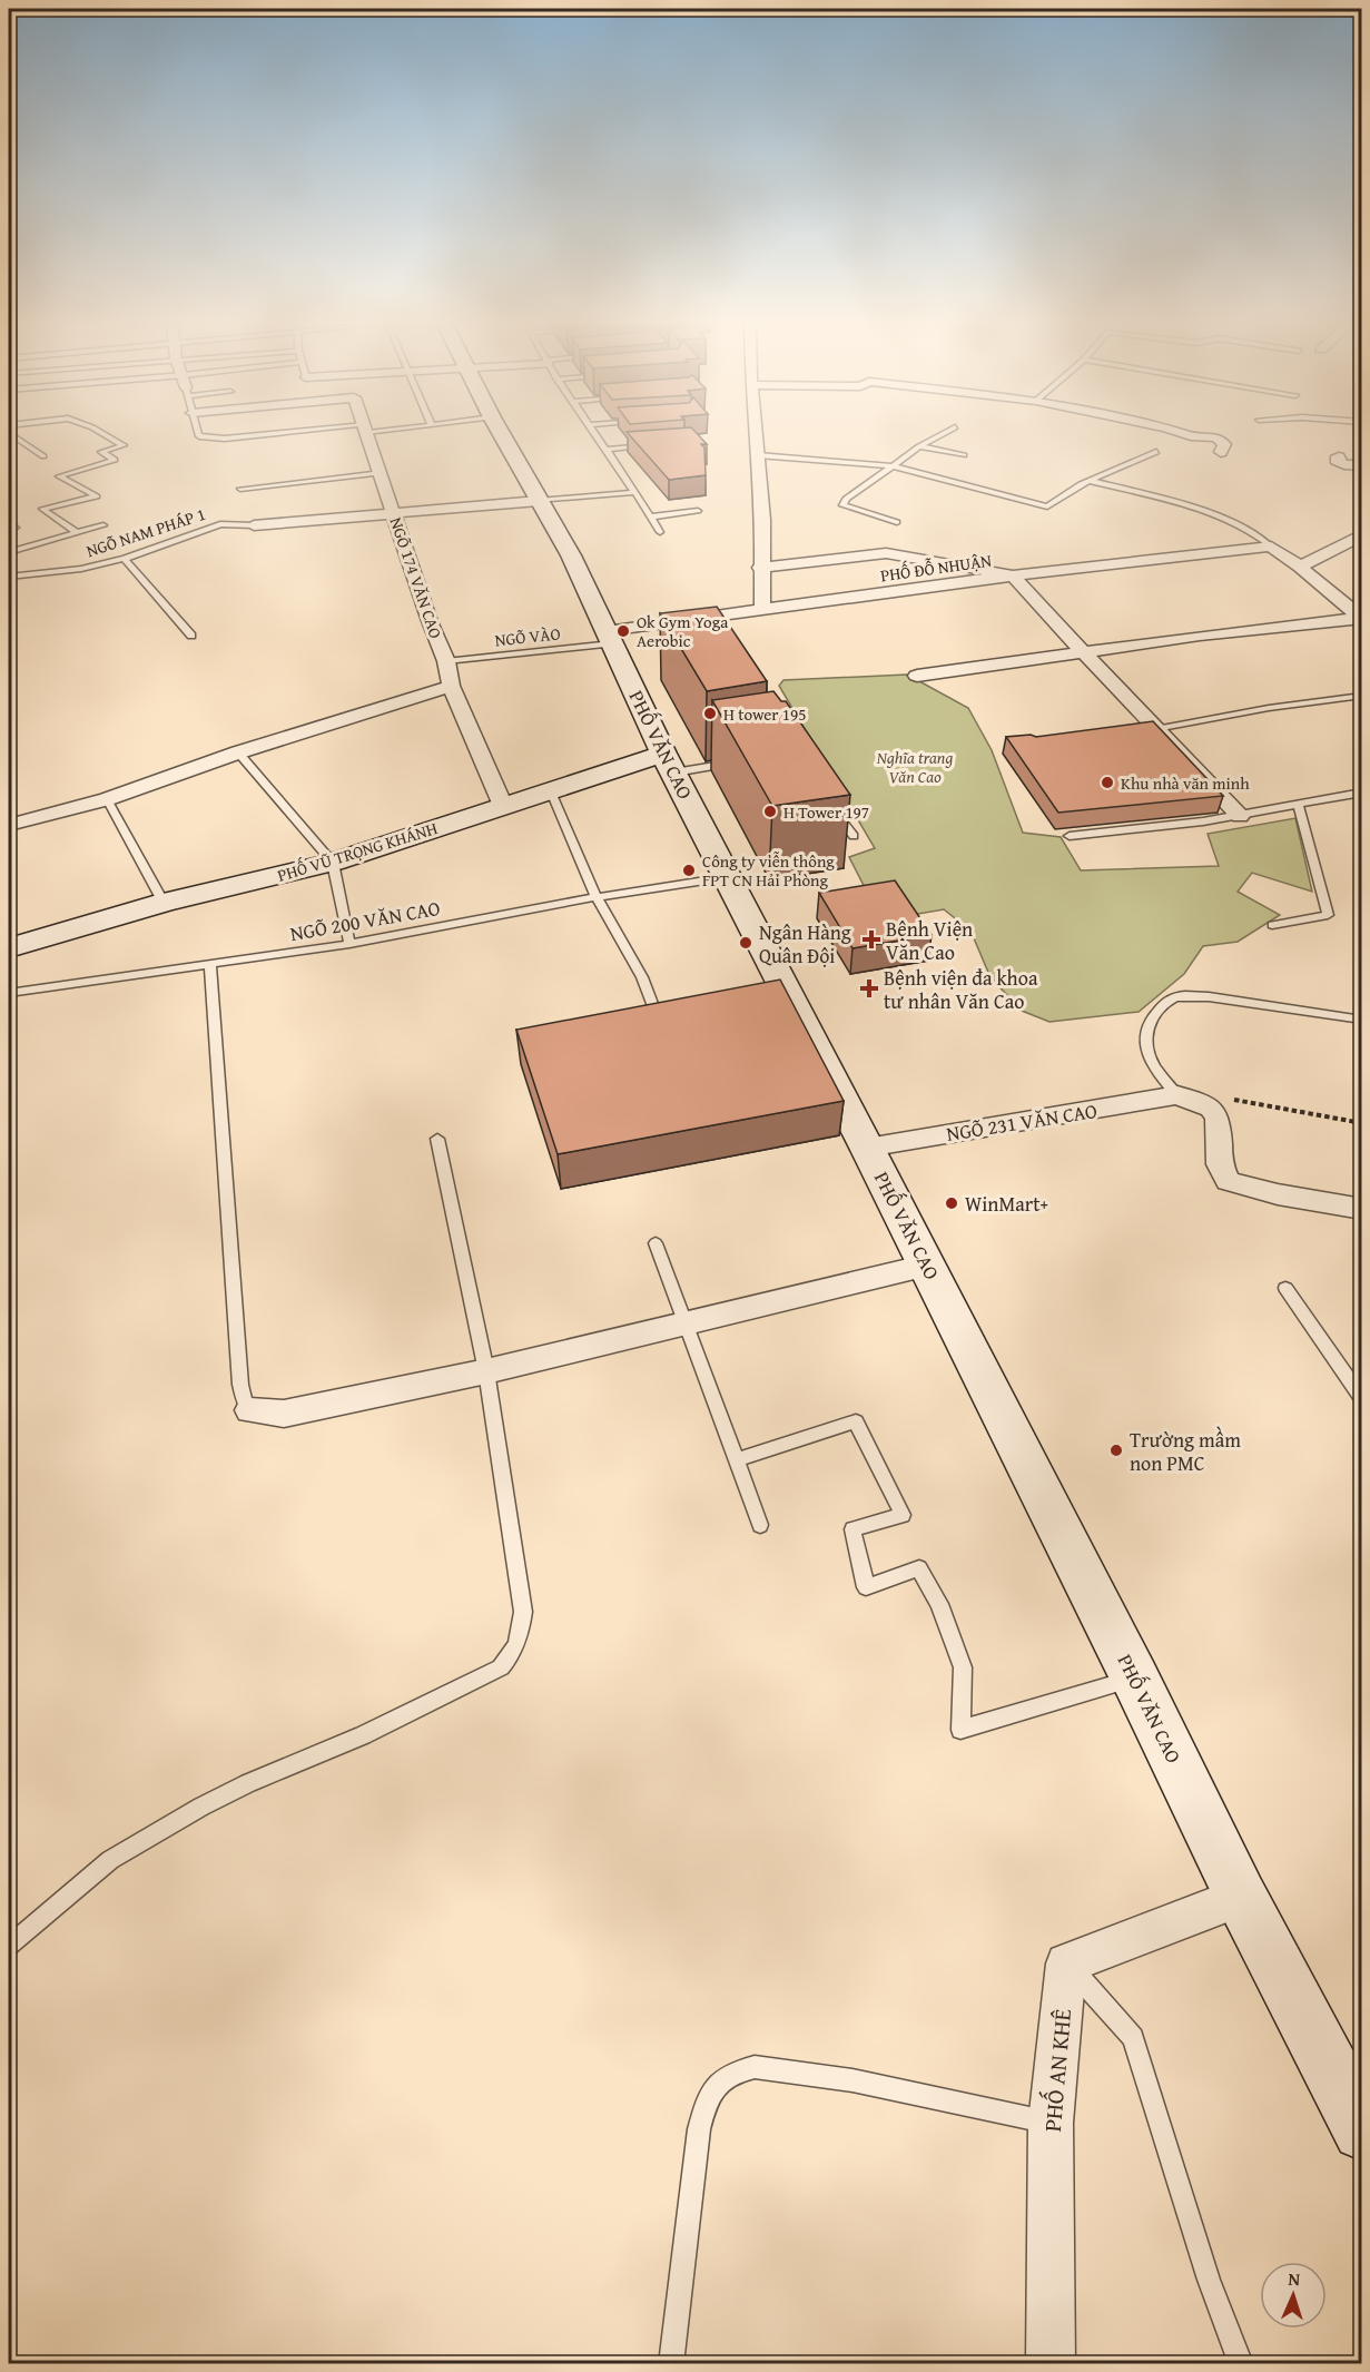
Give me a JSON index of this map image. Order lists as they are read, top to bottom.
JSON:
{
  "streets": {
    "street": [
      "PHỐ ĐỖ NHUẬN",
      "NGÕ 174 VĂN CAO",
      "PHỐ VĂN CAO",
      "PHỐ VŨ TRỌNG KHÁNH",
      "NGÕ 231 VĂN CAO",
      "PHỐ AN KHÊ"
    ],
    "lane": ["NGÕ NAM PHÁP 1", "NGÕ VÀO", "NGÕ 200 VĂN CAO"]
  },
  "crossings": [
    ["PHỐ ĐỖ NHUẬN", "NGÕ VÀO"],
    ["PHỐ ĐỖ NHUẬN", "PHỐ VĂN CAO"],
    ["NGÕ 174 VĂN CAO", "NGÕ VÀO"],
    ["NGÕ 174 VĂN CAO", "PHỐ VŨ TRỌNG KHÁNH"],
    ["NGÕ VÀO", "PHỐ VĂN CAO"],
    ["PHỐ VĂN CAO", "PHỐ VŨ TRỌNG KHÁNH"],
    ["PHỐ VĂN CAO", "NGÕ 200 VĂN CAO"],
    ["PHỐ VĂN CAO", "NGÕ 231 VĂN CAO"]
  ],
  "parks": ["Nghĩa trang Văn Cao"],
  "places": {
    "other": [
      "Ok Gym Yoga Aerobic",
      "H tower 195",
      "Khu nhà văn minh",
      "H Tower 197",
      "Công ty viễn thông FPT CN Hải Phòng",
      "Ngân Hàng Quân Đội",
      "WinMart+",
      "Trường mầm non PMC"
    ],
    "health": ["Bệnh Viện Văn Cao", "Bệnh viện đa khoa tư nhân Văn Cao"]
  },
  "north": "top"
}
